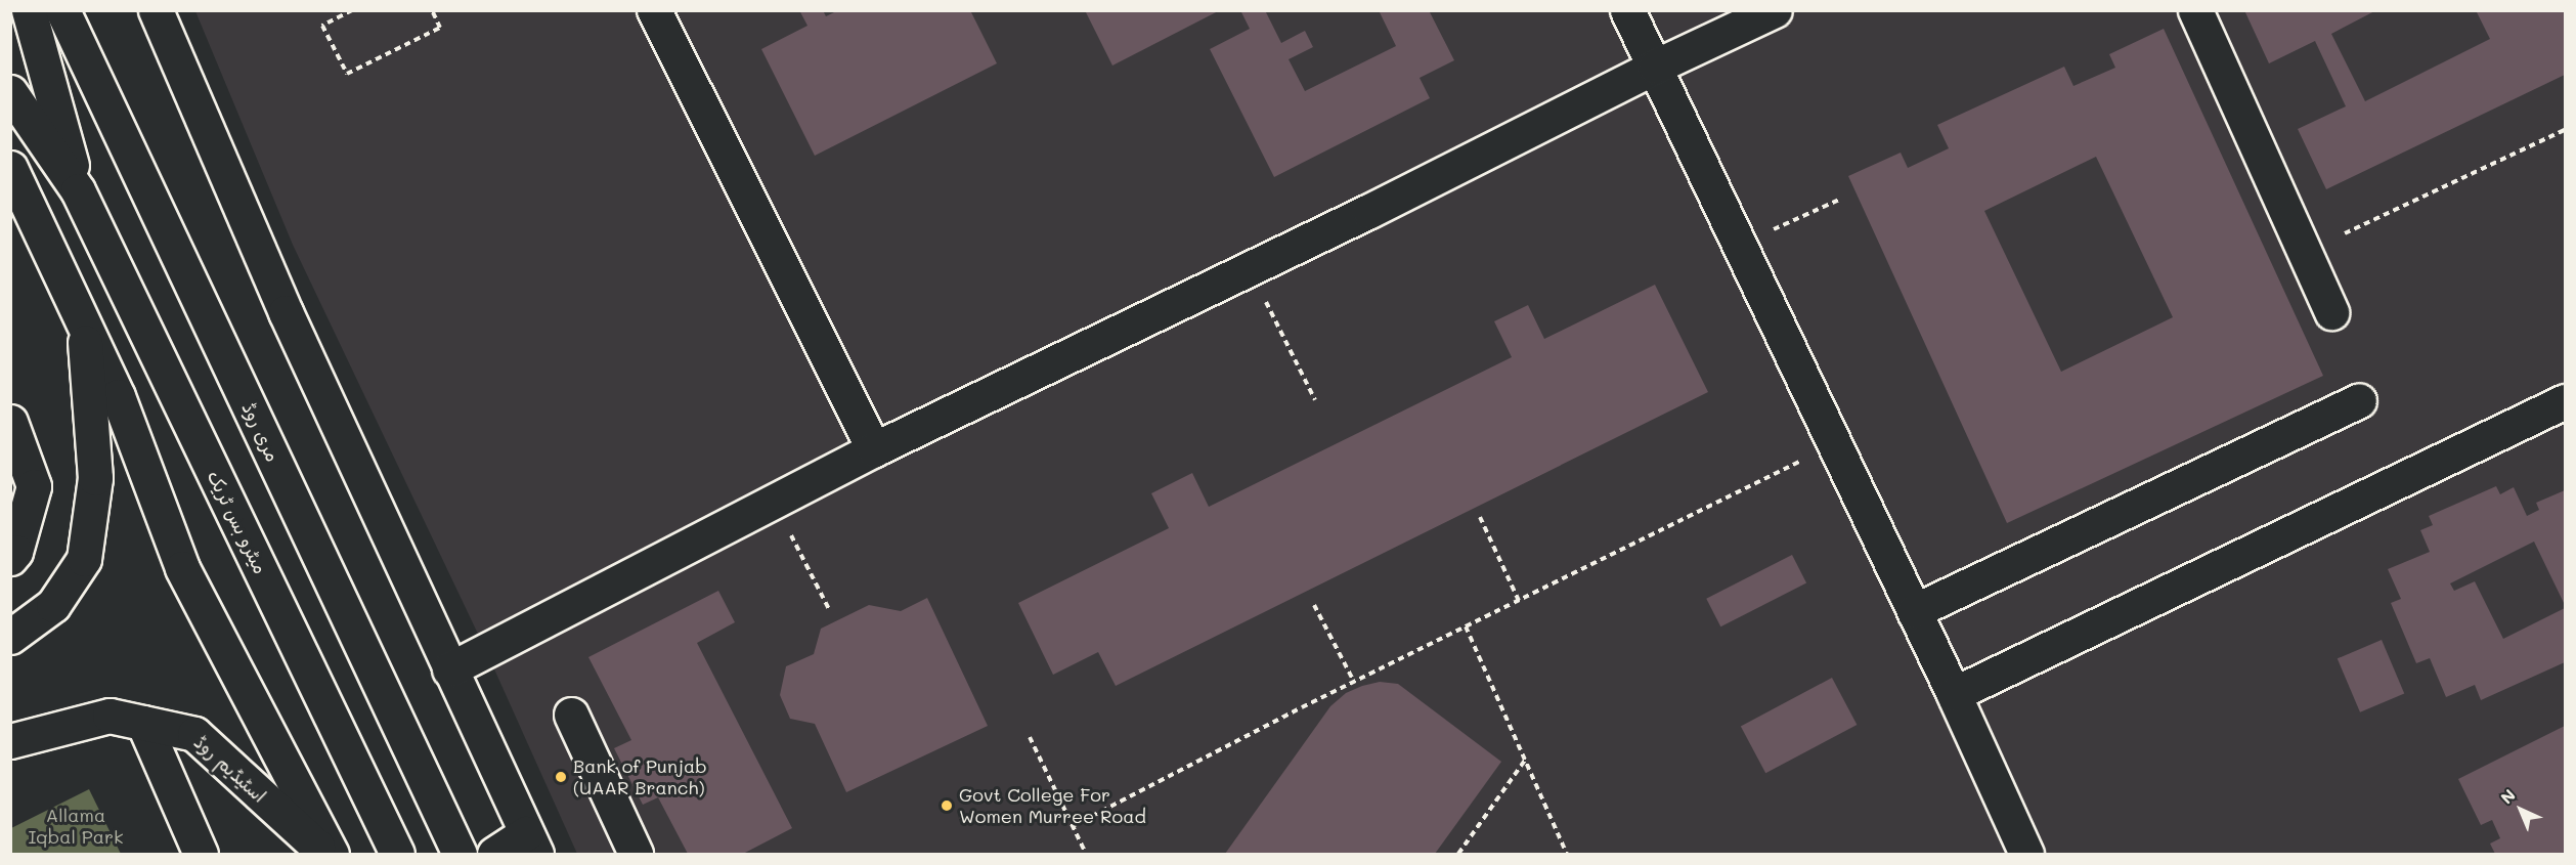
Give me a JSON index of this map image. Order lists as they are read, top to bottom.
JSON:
{
  "streets": {
    "main road": ["مری روڈ", "میٹرو بس ٹریک", "اسٹیڈیم روڈ"]
  },
  "parks": ["Allama Iqbal Park"],
  "places": ["Bank of Punjab (UAAR Branch)", "Govt College For Women Murree Road"],
  "north": "top left"
}
